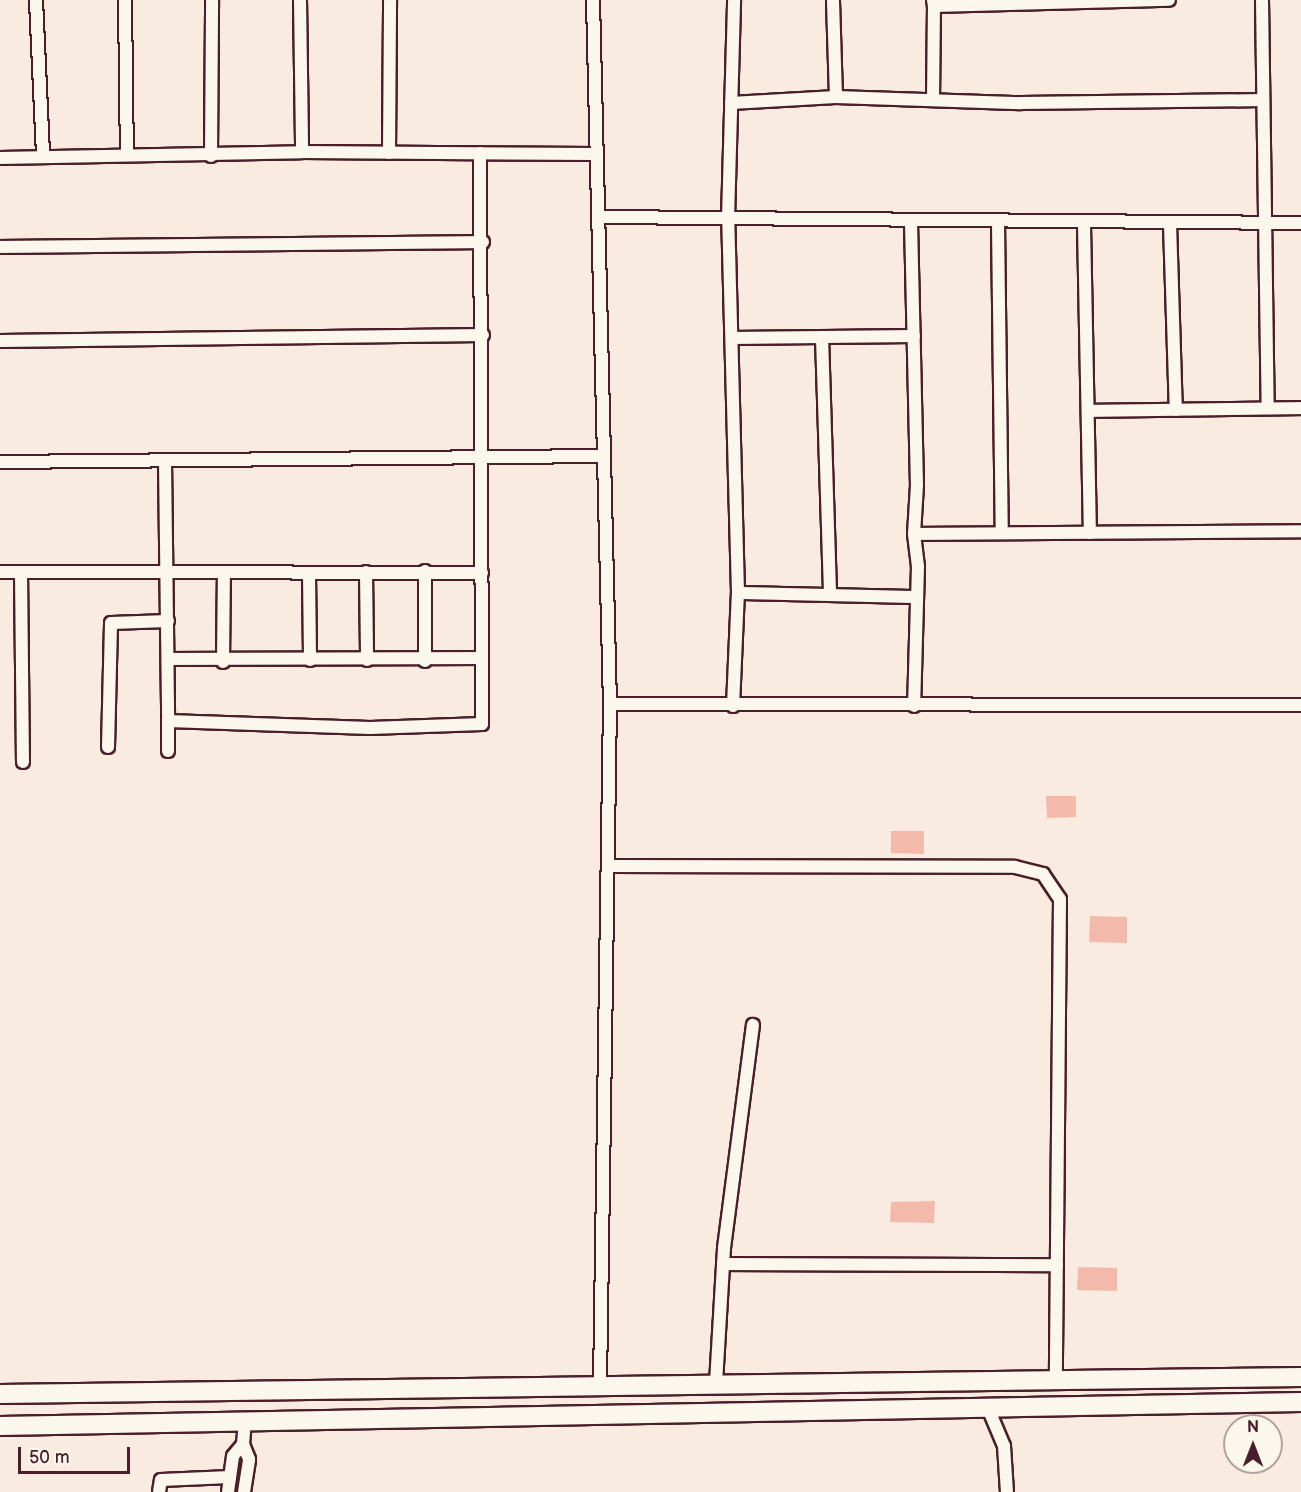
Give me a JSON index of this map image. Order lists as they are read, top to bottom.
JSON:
{
  "scale_bar": "50 m",
  "north": "top"
}
